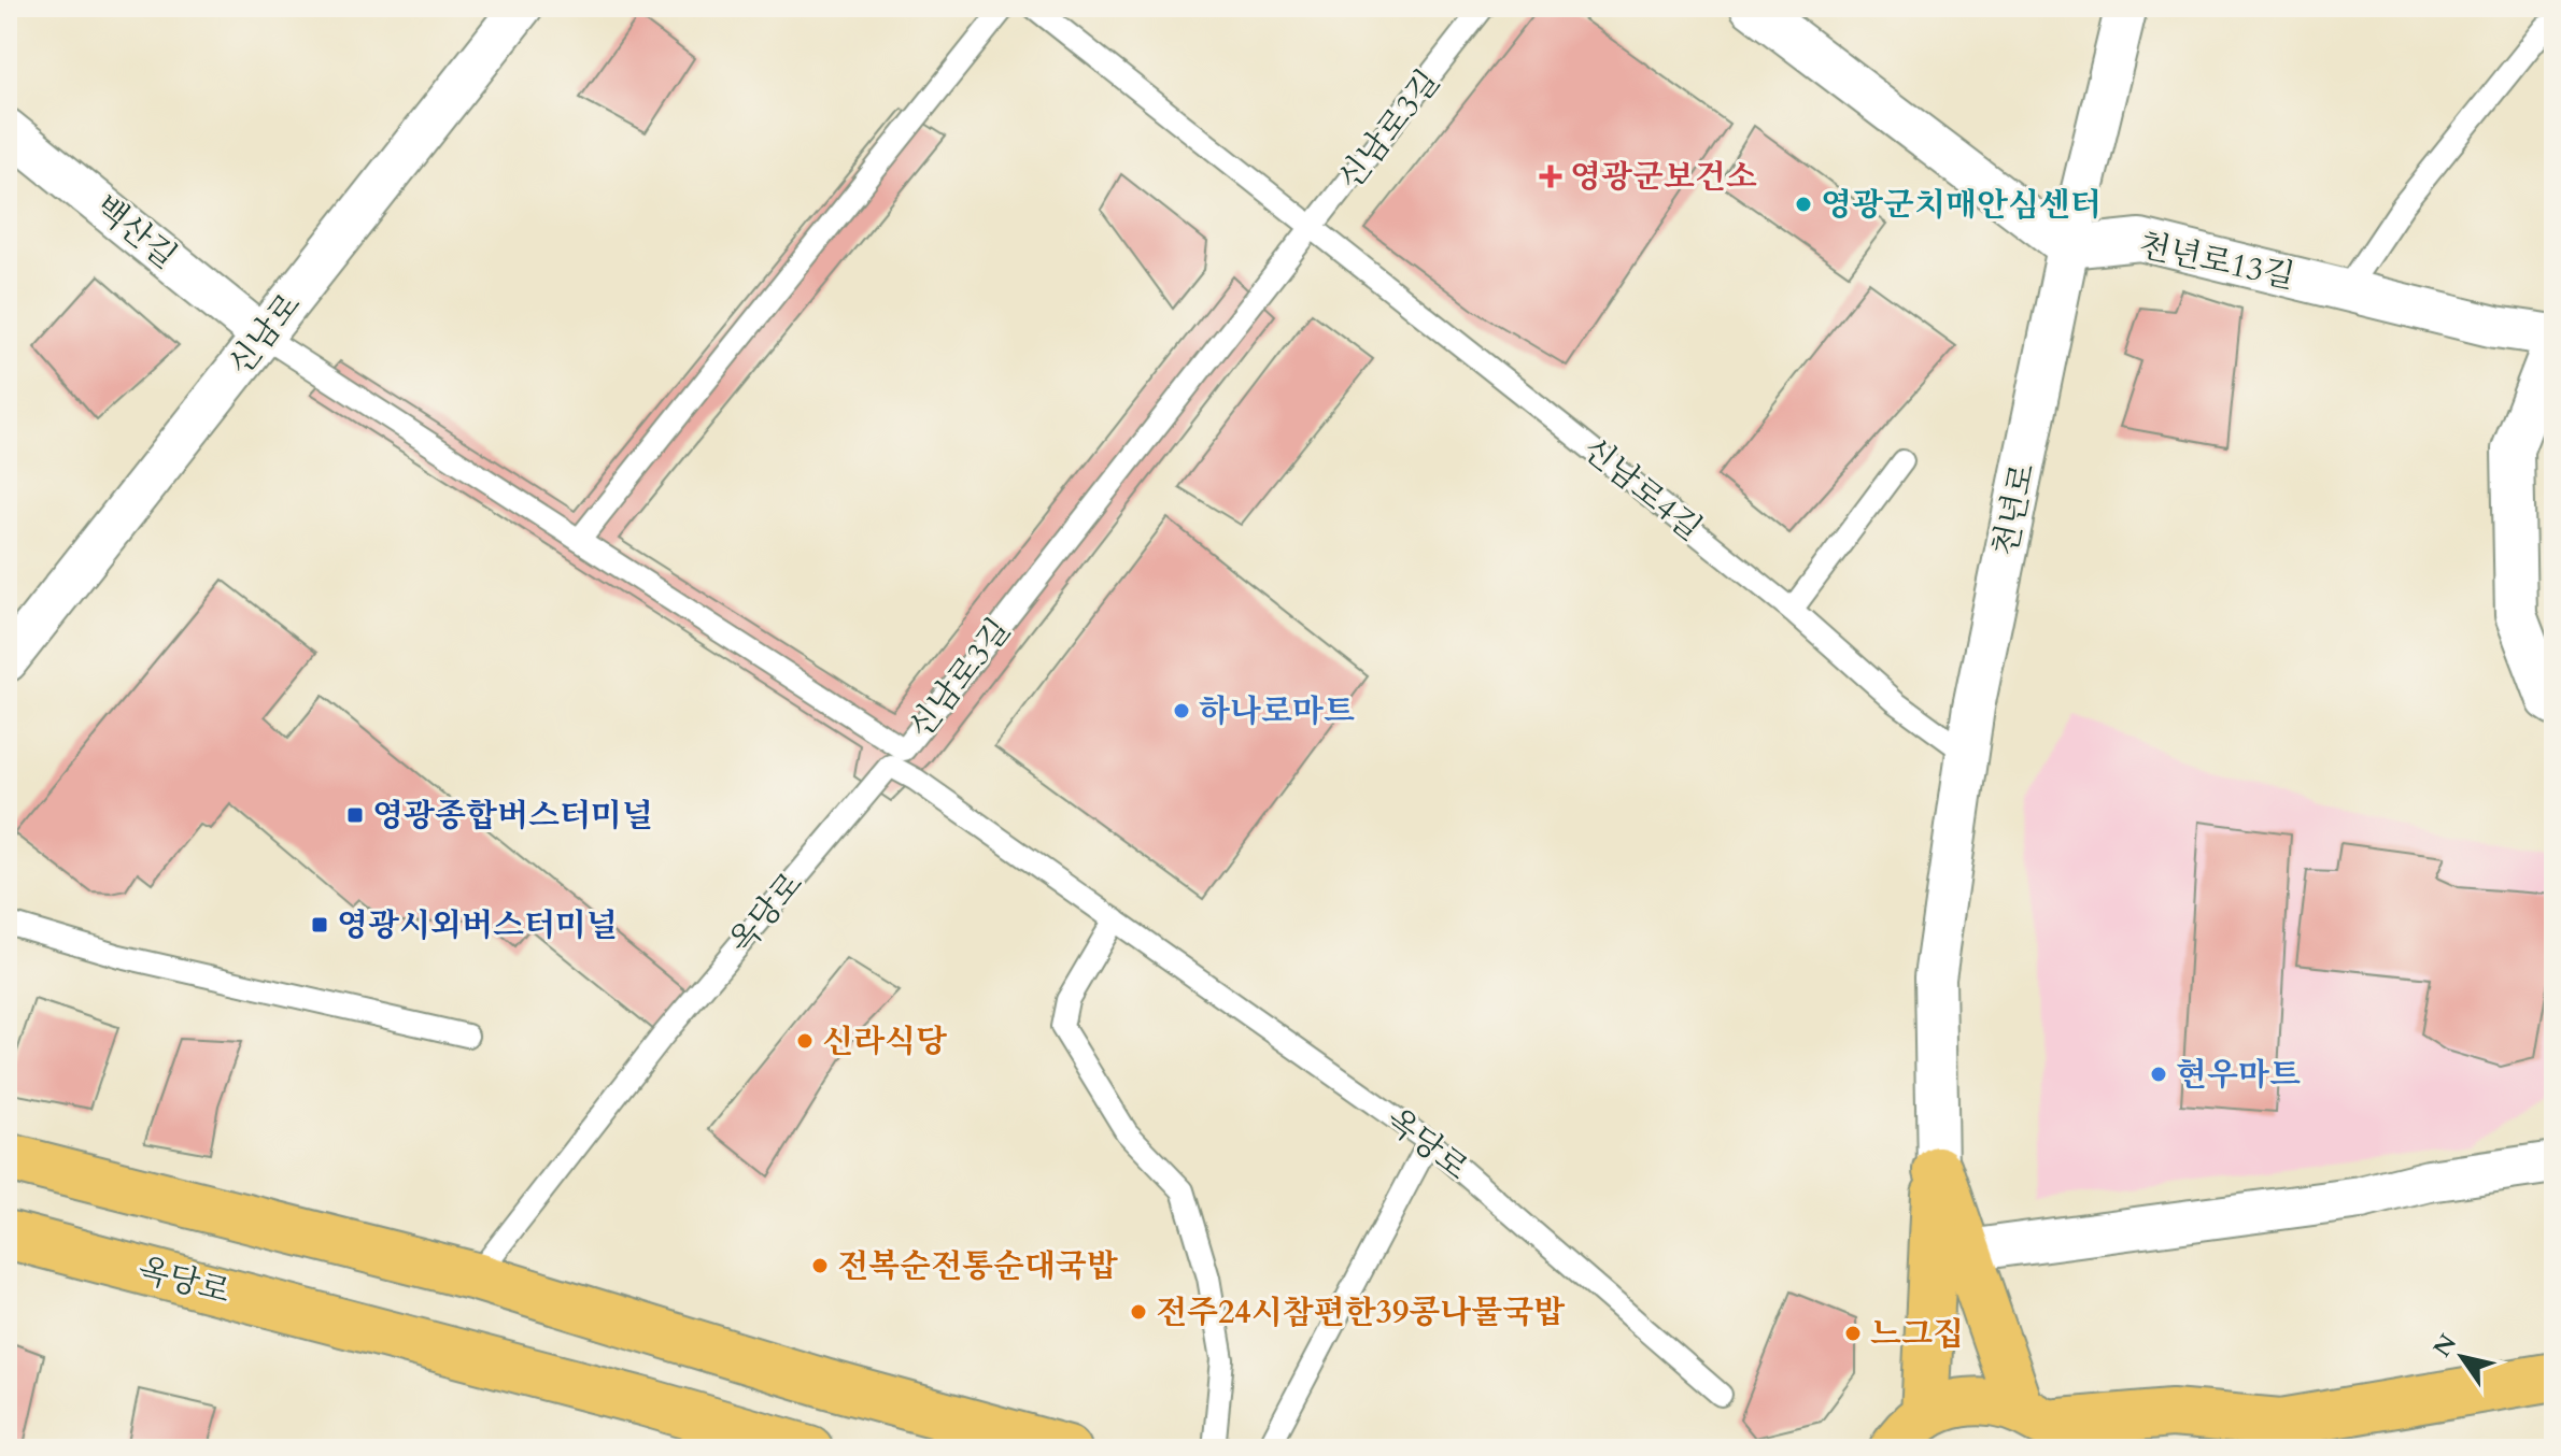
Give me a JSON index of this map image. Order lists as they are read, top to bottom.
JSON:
{
  "streets": {
    "main road": ["옥당로"],
    "street": [
      "백산길",
      "천년로13길",
      "신남로",
      "천년로"
    ],
    "lane": ["신남로3길", "신남로4길"]
  },
  "crossings": [
    ["신남로3길", "백산길"],
    ["신남로3길", "신남로"],
    ["신남로3길", "신남로4길"],
    ["신남로3길", "옥당로"],
    ["백산길", "신남로"],
    ["천년로13길", "천년로"],
    ["신남로4길", "천년로"]
  ],
  "places": {
    "health": ["영광군보건소"],
    "other": [
      "영광군치매안심센터",
      "하나로마트",
      "신라식당",
      "현우마트",
      "전복순전통순대국밥",
      "전주24시참편한39콩나물국밥",
      "느그집"
    ],
    "transit": ["영광종합버스터미널", "영광시외버스터미널"]
  },
  "north": "top left"
}
